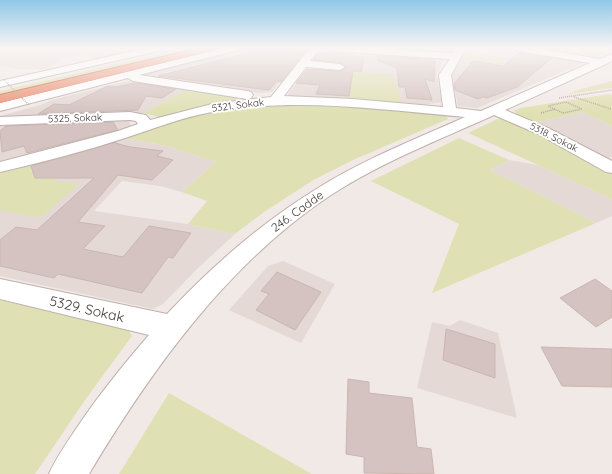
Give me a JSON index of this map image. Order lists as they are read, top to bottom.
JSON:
{
  "streets": {
    "street": [
      "5321. Sokak",
      "5325. Sokak",
      "5318. Sokak",
      "246. Cadde",
      "5329. Sokak"
    ]
  },
  "crossings": [
    ["5321. Sokak", "5325. Sokak"],
    ["5321. Sokak", "5318. Sokak"],
    ["5321. Sokak", "246. Cadde"],
    ["5318. Sokak", "246. Cadde"],
    ["246. Cadde", "5329. Sokak"]
  ]
}
